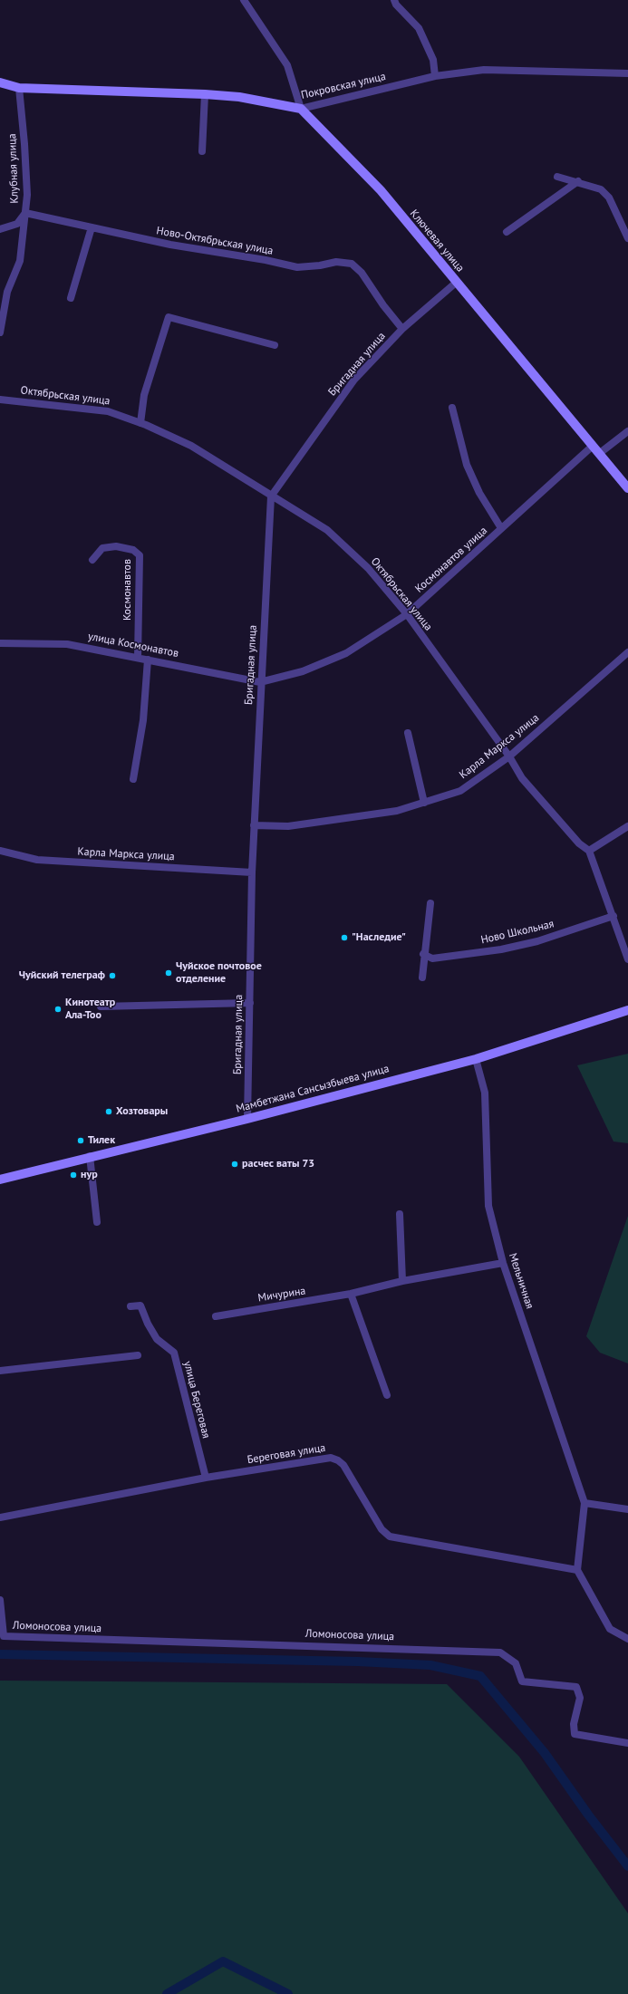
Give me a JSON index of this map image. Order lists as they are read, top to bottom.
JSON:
{
  "streets": {
    "street": [
      "Покровская улица",
      "Клубная улица",
      "Ново-Октябрьская улица",
      "Ключевая улица",
      "Бригадная улица",
      "Октябрьская улица",
      "Космонавтов улица",
      "Космонавтов",
      "улица Космонавтов",
      "Карла Маркса улица",
      "Ново Школьная",
      "Мамбетжана Сансызбыева улица",
      "Мельничная",
      "Мичурина",
      "улица Береговая",
      "Береговая улица",
      "Ломоносова улица"
    ]
  },
  "crossings": [
    ["Покровская улица", "Клубная улица"],
    ["Покровская улица", "Ключевая улица"],
    ["Клубная улица", "Ново-Октябрьская улица"],
    ["Ново-Октябрьская улица", "Бригадная улица"],
    ["Ключевая улица", "Бригадная улица"],
    ["Ключевая улица", "Космонавтов улица"],
    ["Бригадная улица", "Октябрьская улица"],
    ["Бригадная улица", "Космонавтов улица"],
    ["Бригадная улица", "улица Космонавтов"],
    ["Бригадная улица", "Карла Маркса улица"],
    ["Бригадная улица", "Мамбетжана Сансызбыева улица"],
    ["Октябрьская улица", "Космонавтов улица"],
    ["Октябрьская улица", "Карла Маркса улица"],
    ["Октябрьская улица", "Ново Школьная"],
    ["Космонавтов улица", "улица Космонавтов"],
    ["Космонавтов", "улица Космонавтов"],
    ["Мамбетжана Сансызбыева улица", "Мельничная"],
    ["Мельничная", "Мичурина"],
    ["Мельничная", "Береговая улица"],
    ["улица Береговая", "Береговая улица"]
  ],
  "places": [
    "\"Наследие\"",
    "Чуйское почтовое отделение",
    "Чуйский телеграф",
    "Кинотеатр Ала-Тоо",
    "Хозтовары",
    "Тилек",
    "расчес ваты 73",
    "нур"
  ]
}
